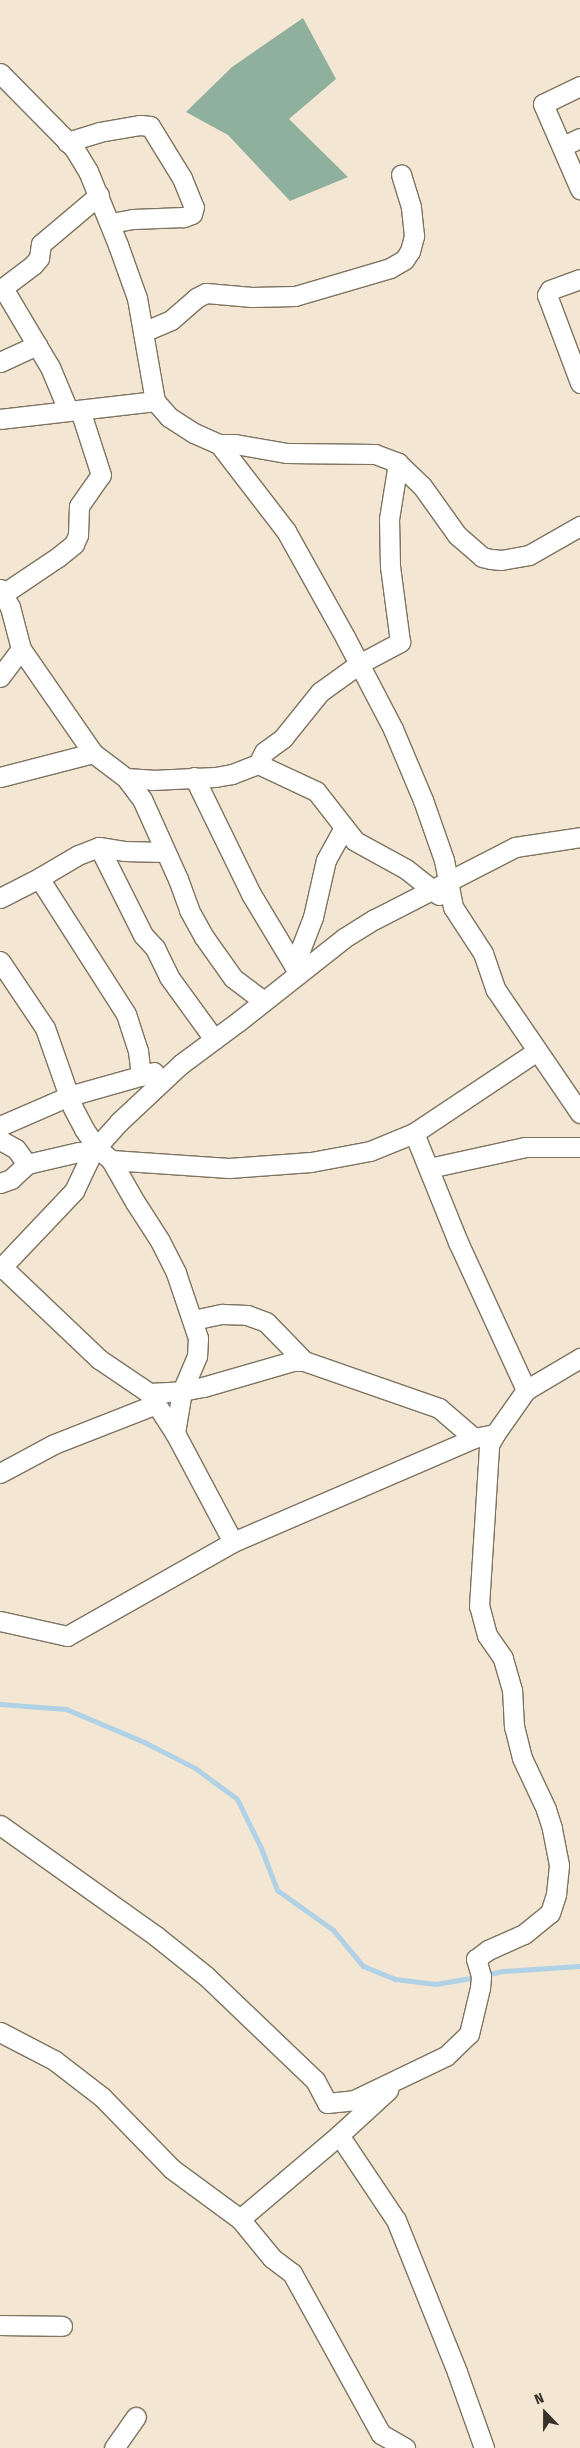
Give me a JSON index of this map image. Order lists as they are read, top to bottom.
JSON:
{
  "north": "top"
}
